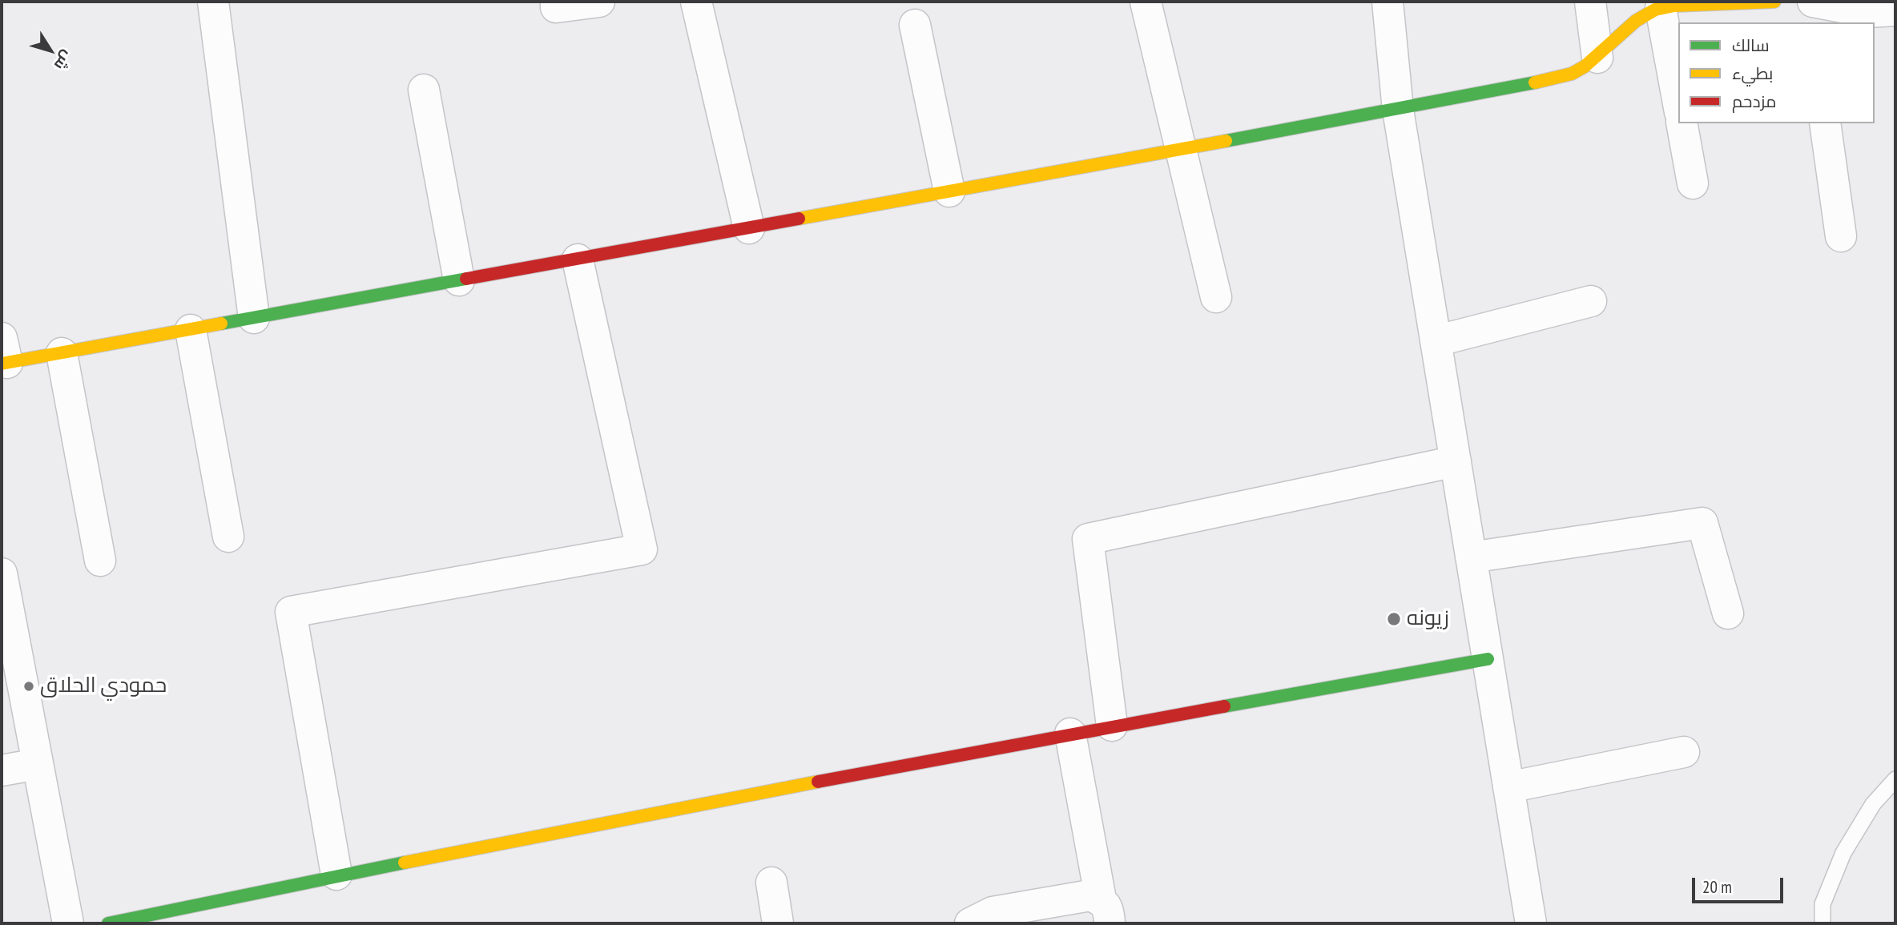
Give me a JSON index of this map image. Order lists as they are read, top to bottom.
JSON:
{
  "places": ["زيونه", "حمودي الحلاق"],
  "legend": ["سالك", "بطيء", "مزدحم"],
  "scale_bar": "20 m",
  "north": "bottom right"
}
